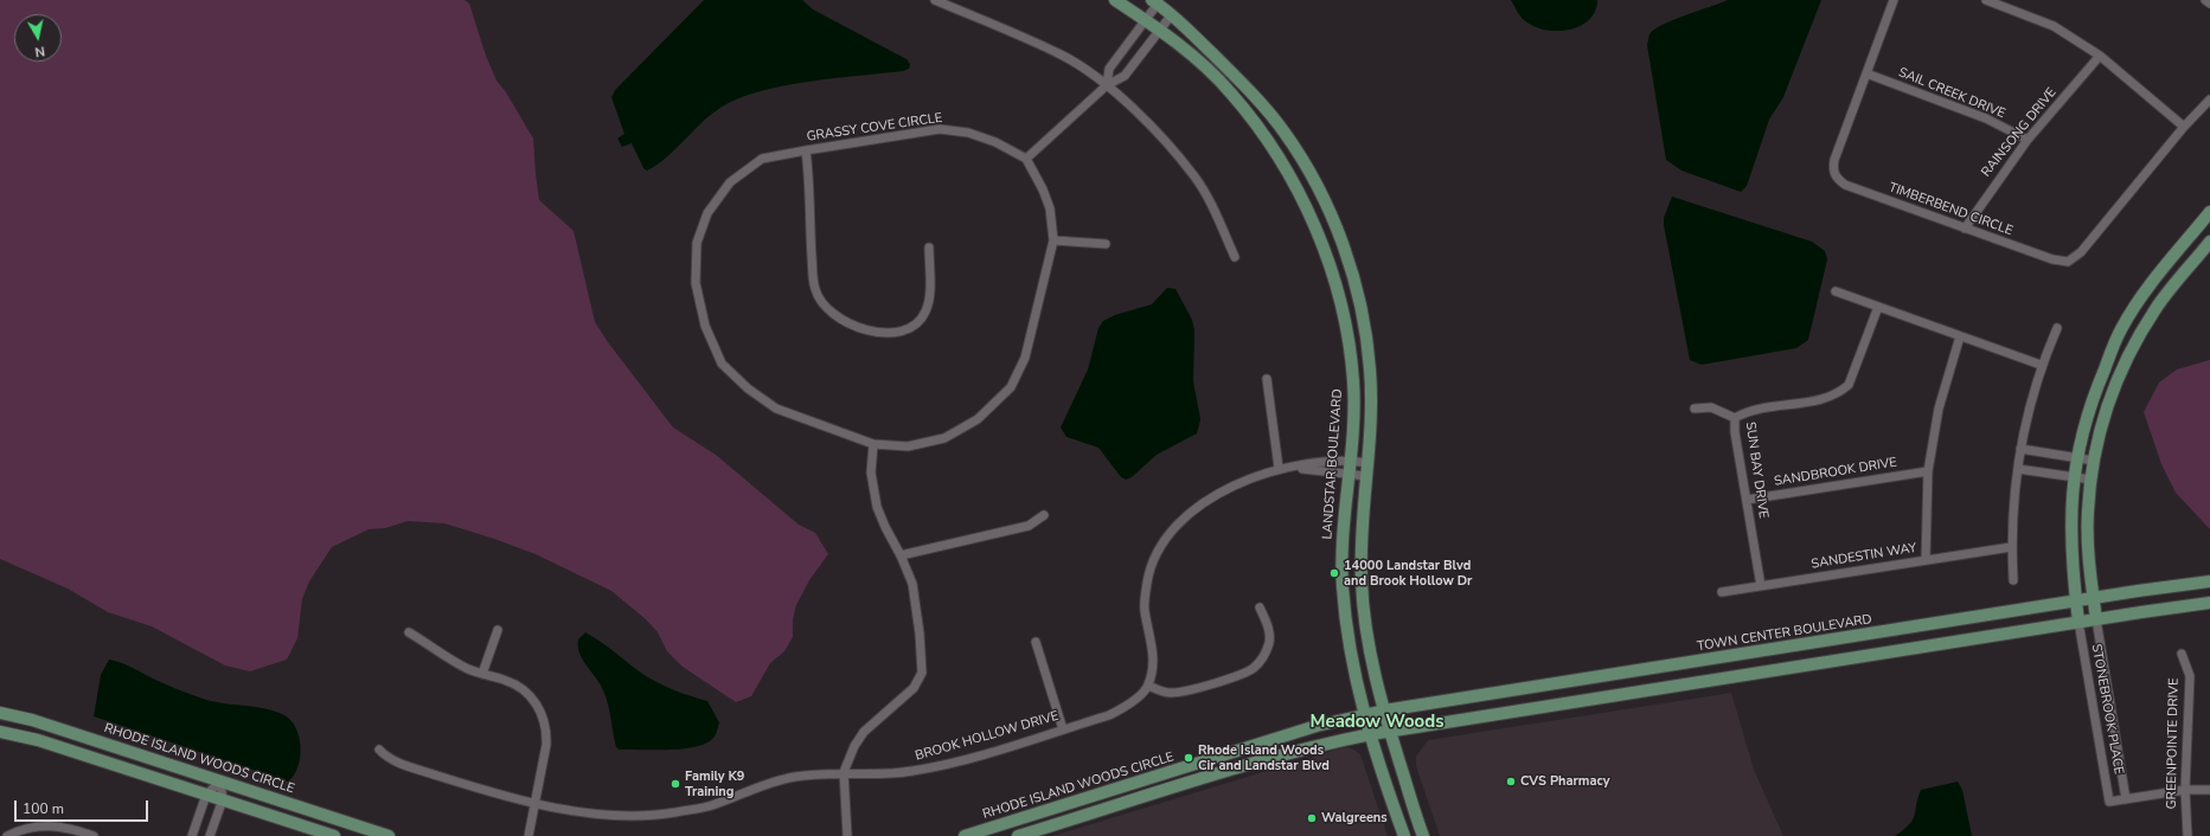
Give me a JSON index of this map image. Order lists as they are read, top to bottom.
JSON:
{
  "streets": {
    "main road": ["LANDSTAR BOULEVARD", "TOWN CENTER BOULEVARD", "RHODE ISLAND WOODS CIRCLE"],
    "street": [
      "SAIL CREEK DRIVE",
      "GRASSY COVE CIRCLE",
      "RAINSONG DRIVE",
      "TIMBERBEND CIRCLE",
      "SUN BAY DRIVE",
      "SANDBROOK DRIVE",
      "SANDESTIN WAY",
      "STONEBROOK PLACE",
      "BROOK HOLLOW DRIVE",
      "GREENPOINTE DRIVE"
    ]
  },
  "crossings": [
    ["SAIL CREEK DRIVE", "RAINSONG DRIVE"],
    ["SAIL CREEK DRIVE", "TIMBERBEND CIRCLE"],
    ["RAINSONG DRIVE", "TIMBERBEND CIRCLE"],
    ["LANDSTAR BOULEVARD", "TOWN CENTER BOULEVARD"],
    ["LANDSTAR BOULEVARD", "RHODE ISLAND WOODS CIRCLE"],
    ["SUN BAY DRIVE", "SANDBROOK DRIVE"],
    ["SUN BAY DRIVE", "SANDESTIN WAY"],
    ["TOWN CENTER BOULEVARD", "RHODE ISLAND WOODS CIRCLE"]
  ],
  "districts": ["Meadow Woods"],
  "places": [
    "14000 Landstar Blvd and Brook Hollow Dr",
    "Rhode Island Woods Cir and Landstar Blvd",
    "CVS Pharmacy",
    "Family K9 Training",
    "Walgreens"
  ],
  "scale_bar": "100 m",
  "north": "bottom"
}
